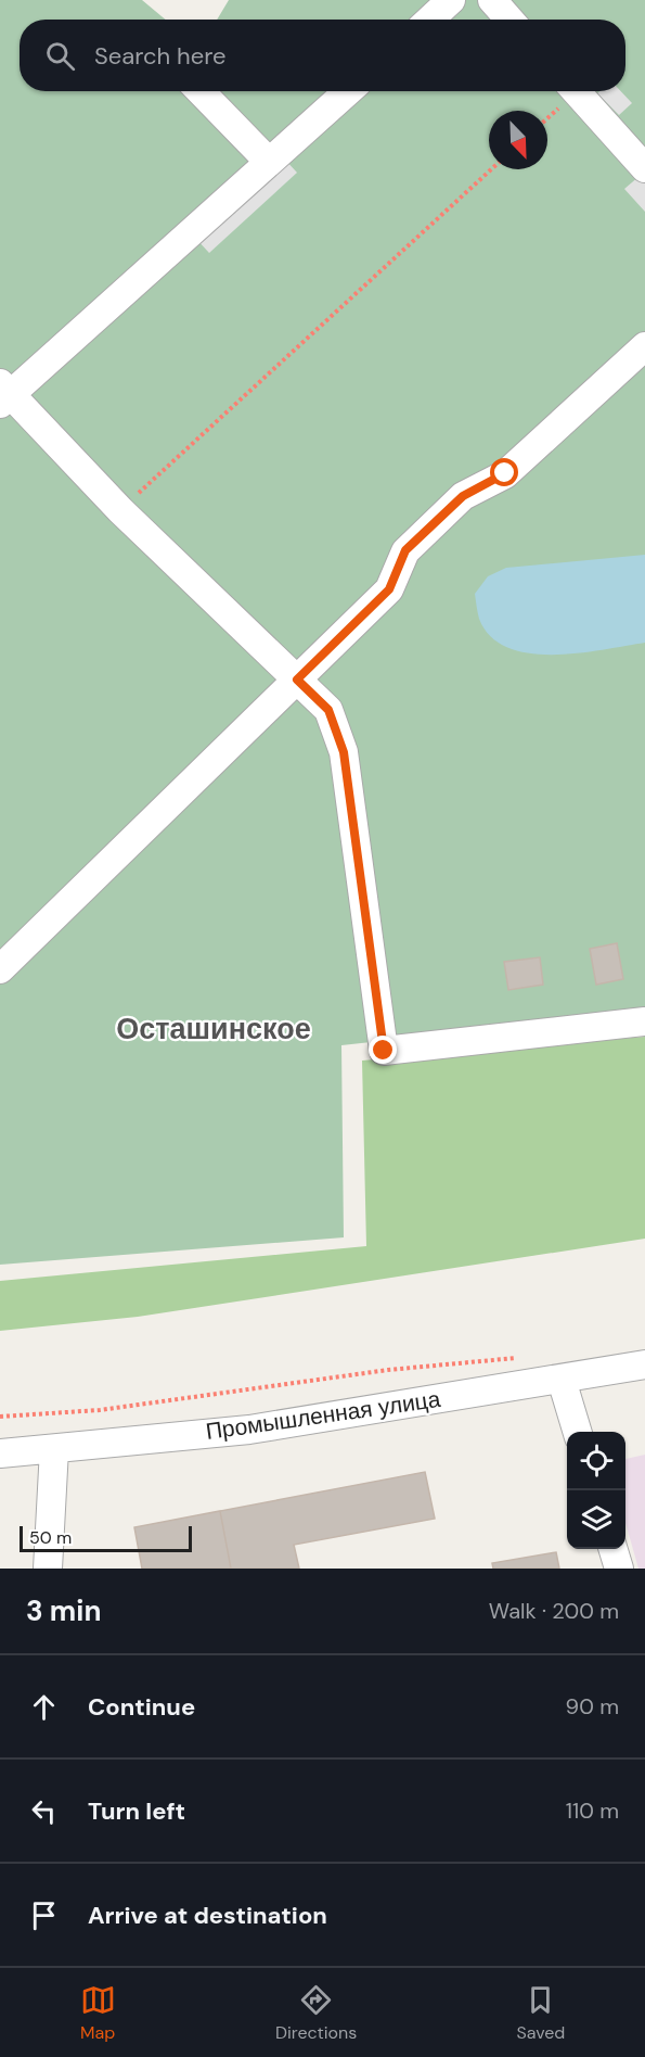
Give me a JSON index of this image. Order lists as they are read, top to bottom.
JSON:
{
  "streets": {
    "street": ["Промышленная улица"]
  },
  "districts": ["Осташинское"],
  "scale_bar": "50 m",
  "north": "bottom right",
  "page": {
    "search": "Search here",
    "scale": "50 m",
    "heading": ["3 min", "Walk · 200 m"],
    "list": [
      ["Continue", "90 m"],
      ["Turn left", "110 m"],
      "Arrive at destination"
    ],
    "nav": ["Map", "Directions", "Saved"]
  }
}
